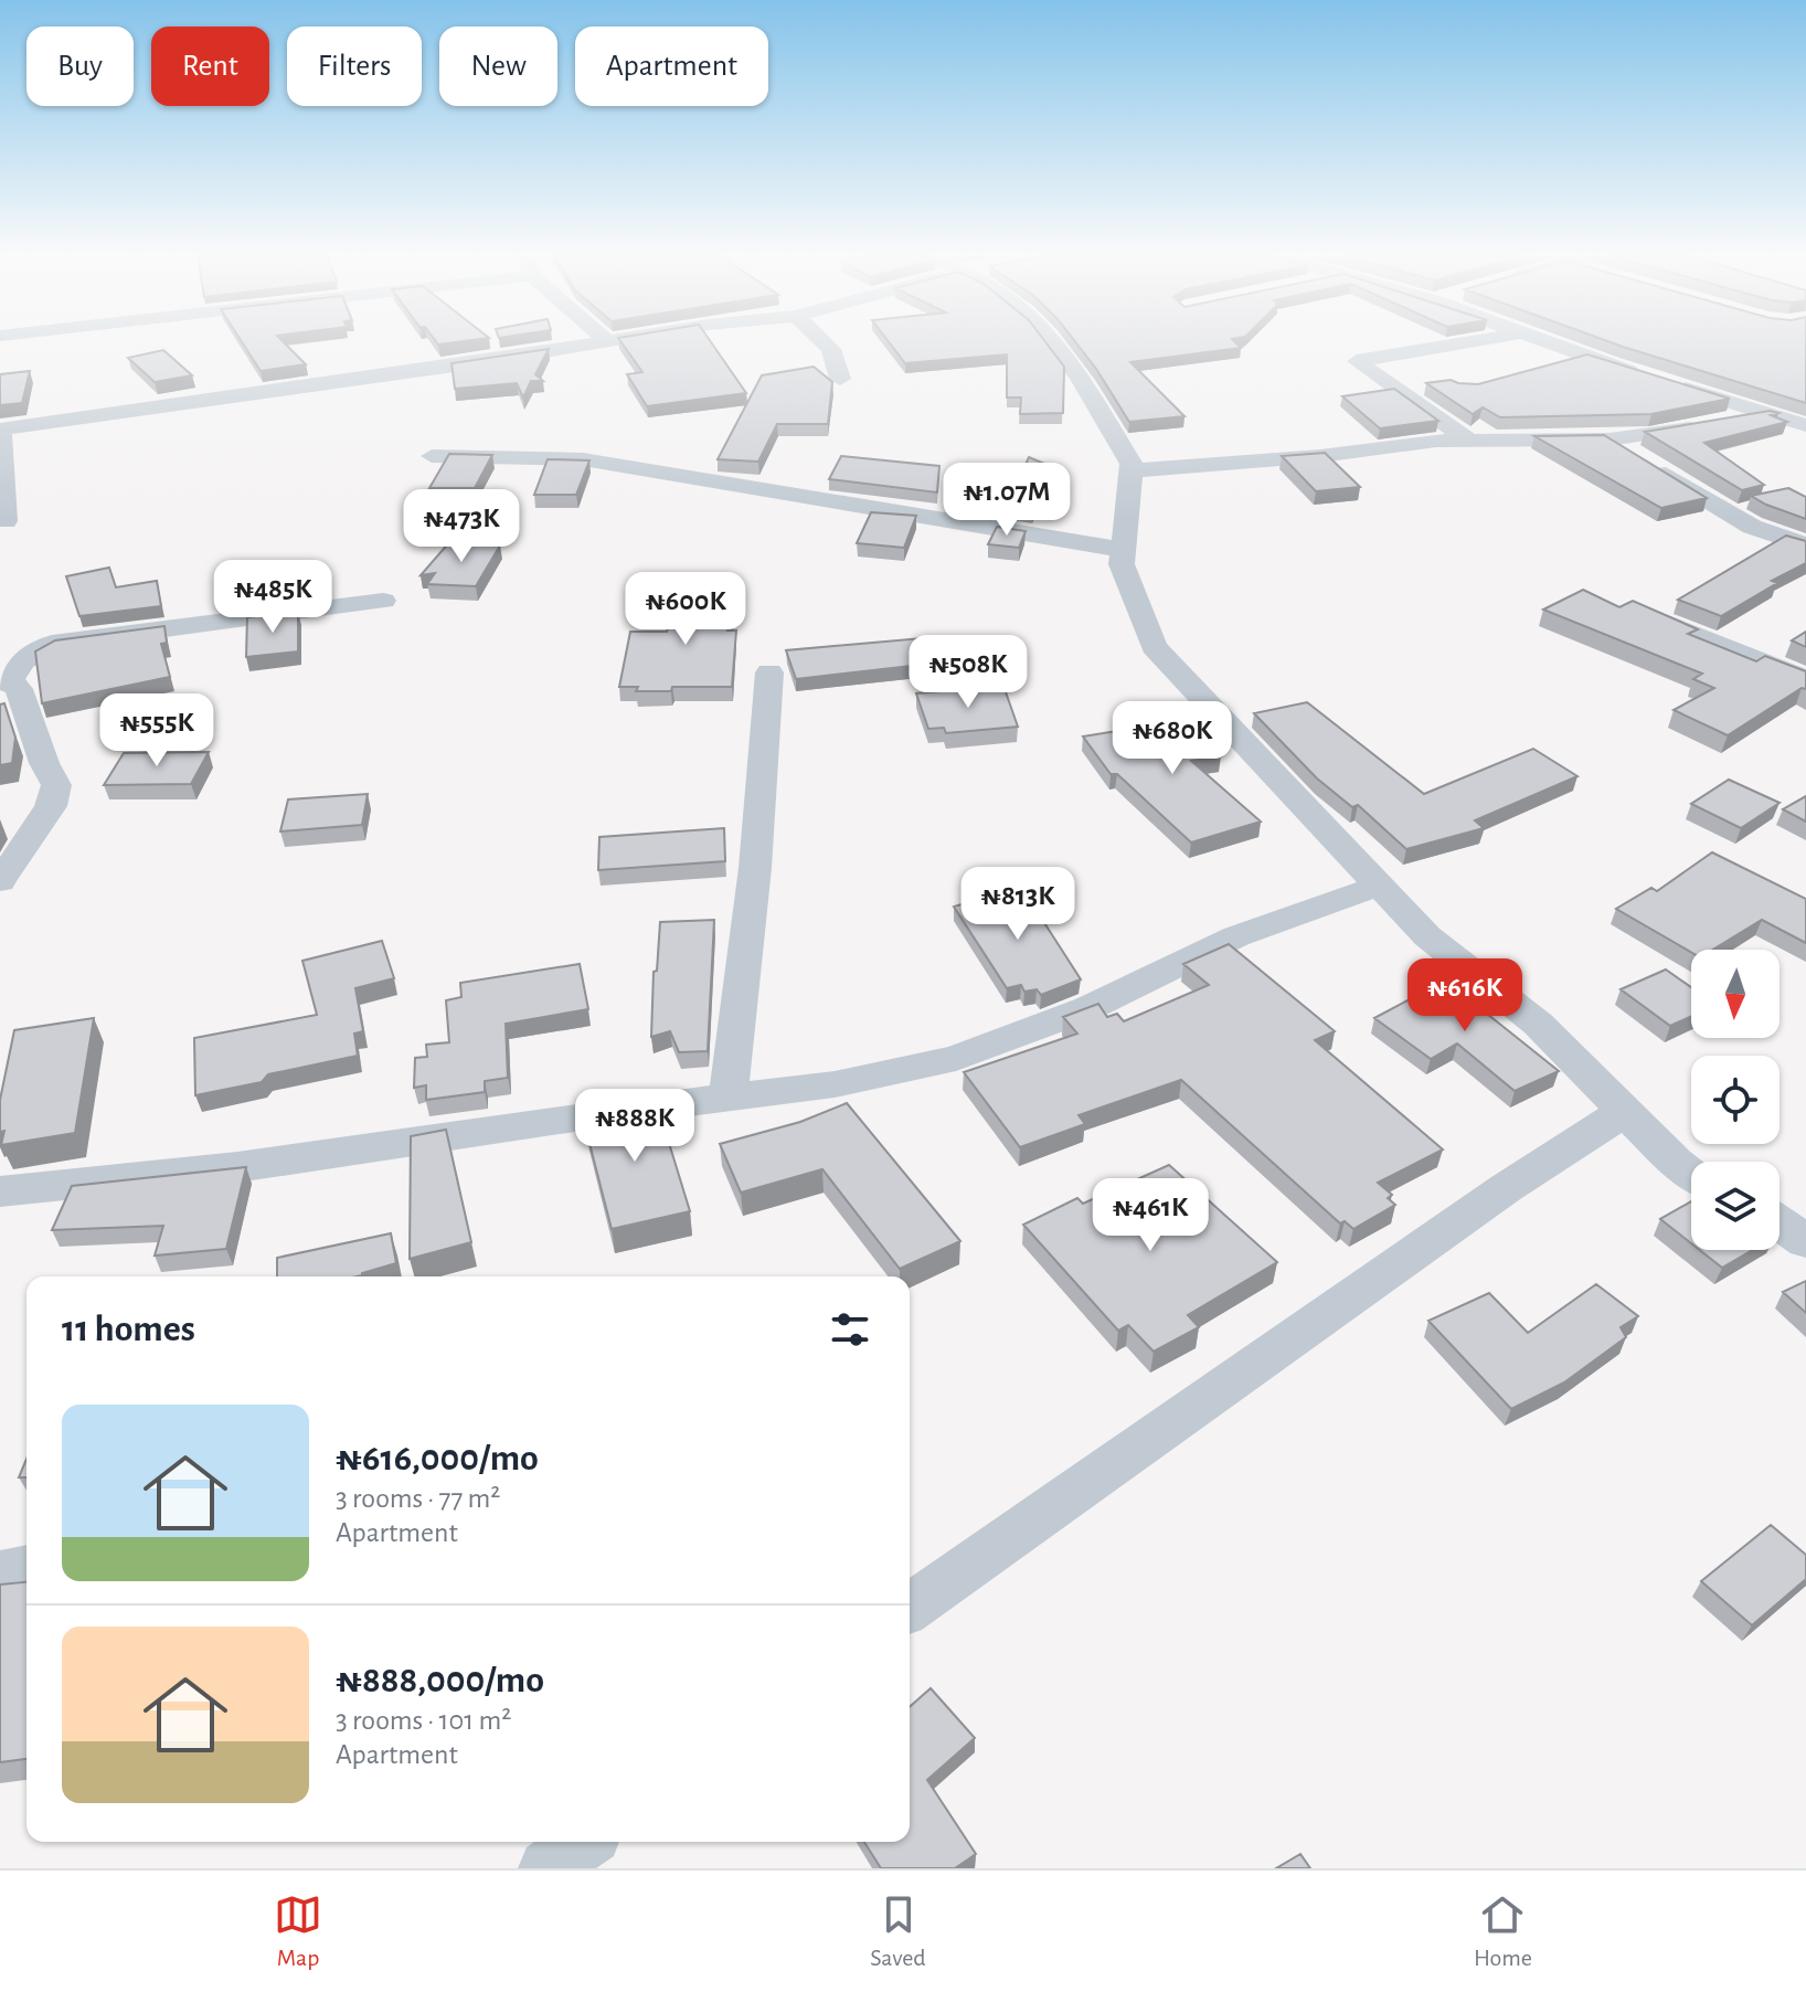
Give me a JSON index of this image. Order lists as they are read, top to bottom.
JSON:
{
  "north": "bottom",
  "page": {
    "chip": [
      "Buy",
      "Rent",
      "Filters",
      "New",
      "Apartment"
    ],
    "price": [
      "₦1.07M",
      "₦473K",
      "₦485K",
      "₦600K",
      "₦508K",
      "₦555K",
      "₦680K",
      "₦813K",
      "₦616K",
      "₦888K",
      "₦461K"
    ],
    "heading": "11 homes",
    "list": [
      {
        "name": "₦616,000/mo",
        "note": "3 rooms · 77 m² · Apartment"
      },
      {
        "name": "₦888,000/mo",
        "note": "3 rooms · 101 m² · Apartment"
      }
    ],
    "tabs": ["Map", "Saved", "Home"]
  }
}
